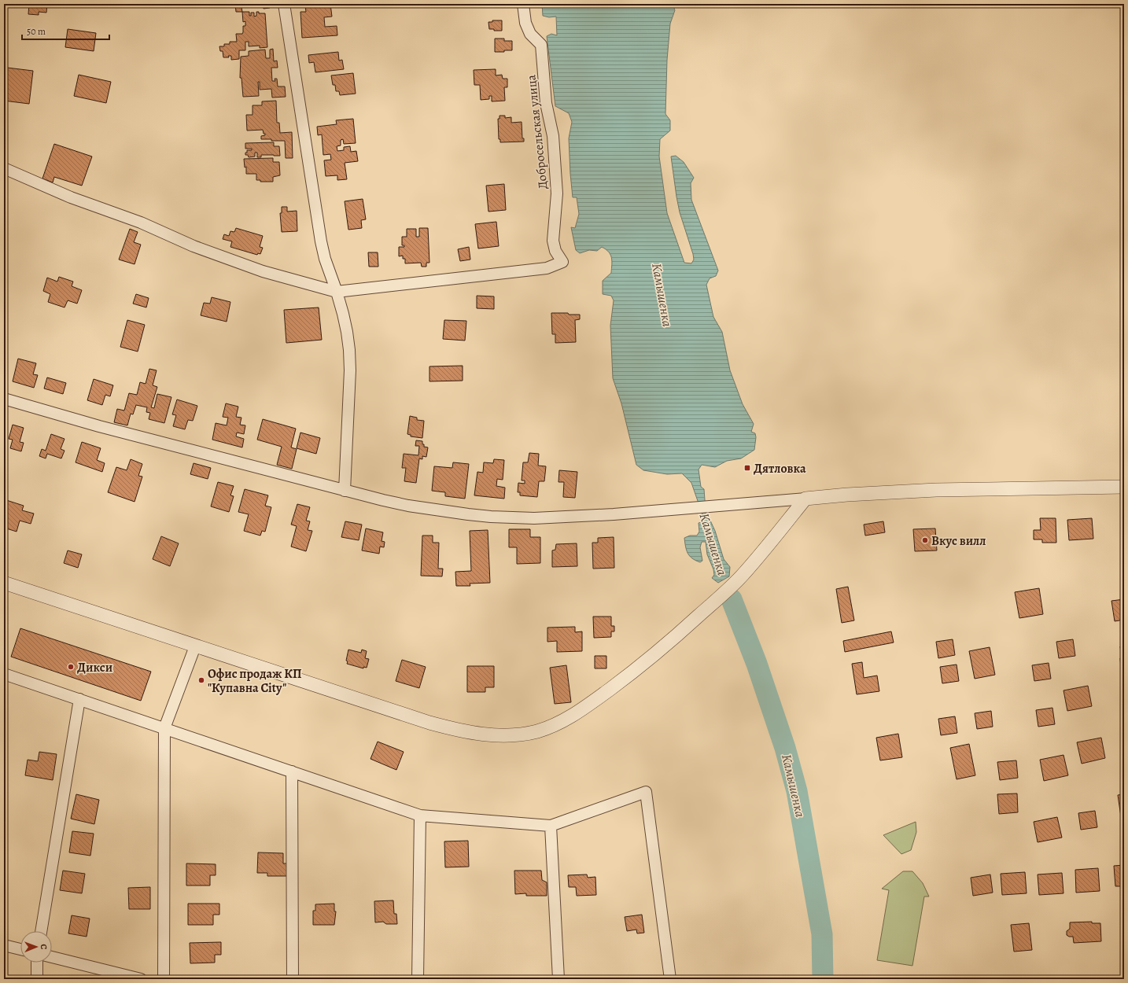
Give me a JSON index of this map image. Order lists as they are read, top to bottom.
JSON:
{
  "streets": {
    "street": ["Добросельская улица"]
  },
  "water": ["Камышенка"],
  "places": {
    "transit": ["Дятловка"],
    "other": ["Вкус вилл", "Дикси", "Офис продаж КП \"Купавна City\""]
  },
  "scale_bar": "50 m",
  "north": "right"
}
